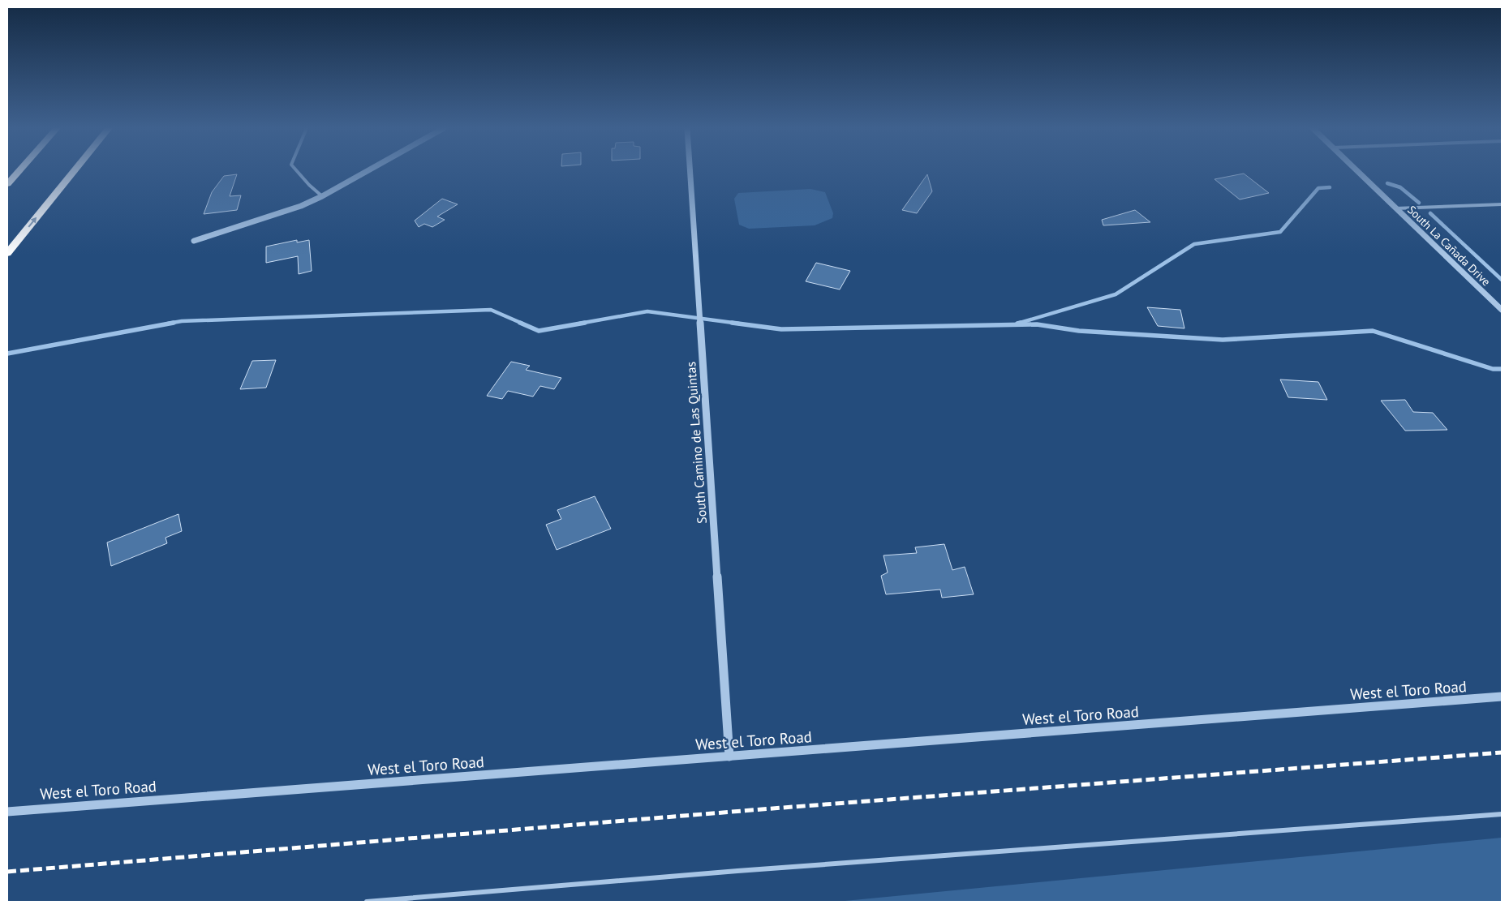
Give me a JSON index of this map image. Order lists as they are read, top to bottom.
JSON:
{
  "streets": {
    "street": ["South La Cañada Drive", "South Camino de Las Quintas", "West el Toro Road"]
  },
  "crossings": [
    ["South Camino de Las Quintas", "West el Toro Road"]
  ]
}
